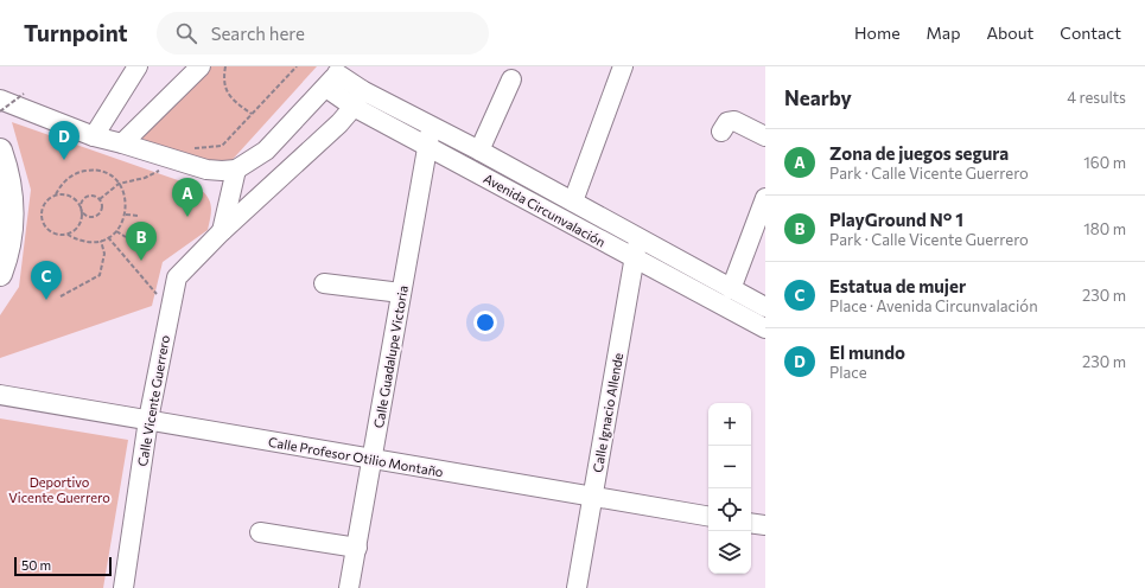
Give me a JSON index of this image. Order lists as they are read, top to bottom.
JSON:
{
  "streets": {
    "street": [
      "Avenida Circunvalación",
      "Calle Guadalupe Victoria",
      "Calle Vicente Guerrero",
      "Calle Ignacio Allende",
      "Calle Profesor Otilio Montaño"
    ]
  },
  "crossings": [
    ["Avenida Circunvalación", "Calle Guadalupe Victoria"],
    ["Avenida Circunvalación", "Calle Vicente Guerrero"],
    ["Avenida Circunvalación", "Calle Ignacio Allende"],
    ["Calle Guadalupe Victoria", "Calle Profesor Otilio Montaño"],
    ["Calle Vicente Guerrero", "Calle Profesor Otilio Montaño"],
    ["Calle Ignacio Allende", "Calle Profesor Otilio Montaño"]
  ],
  "parks": ["Deportivo Vicente Guerrero"],
  "scale_bar": "50 m",
  "page": {
    "header": "Turnpoint",
    "search": "Search here",
    "nav": [
      "Home",
      "Map",
      "About",
      "Contact"
    ],
    "heading": ["Nearby", "4 results"],
    "pins": [
      "D",
      "A",
      "B",
      "C"
    ],
    "list": [
      {
        "mark": "A",
        "name": "Zona de juegos segura",
        "note": "Park · Calle Vicente Guerrero",
        "value": "160 m"
      },
      {
        "mark": "B",
        "name": "PlayGround N° 1",
        "note": "Park · Calle Vicente Guerrero",
        "value": "180 m"
      },
      {
        "mark": "C",
        "name": "Estatua de mujer",
        "note": "Place · Avenida Circunvalación",
        "value": "230 m"
      },
      {
        "mark": "D",
        "name": "El mundo",
        "note": "Place",
        "value": "230 m"
      }
    ],
    "map_buttons": ["+", "−"],
    "scale": "50 m"
  }
}
